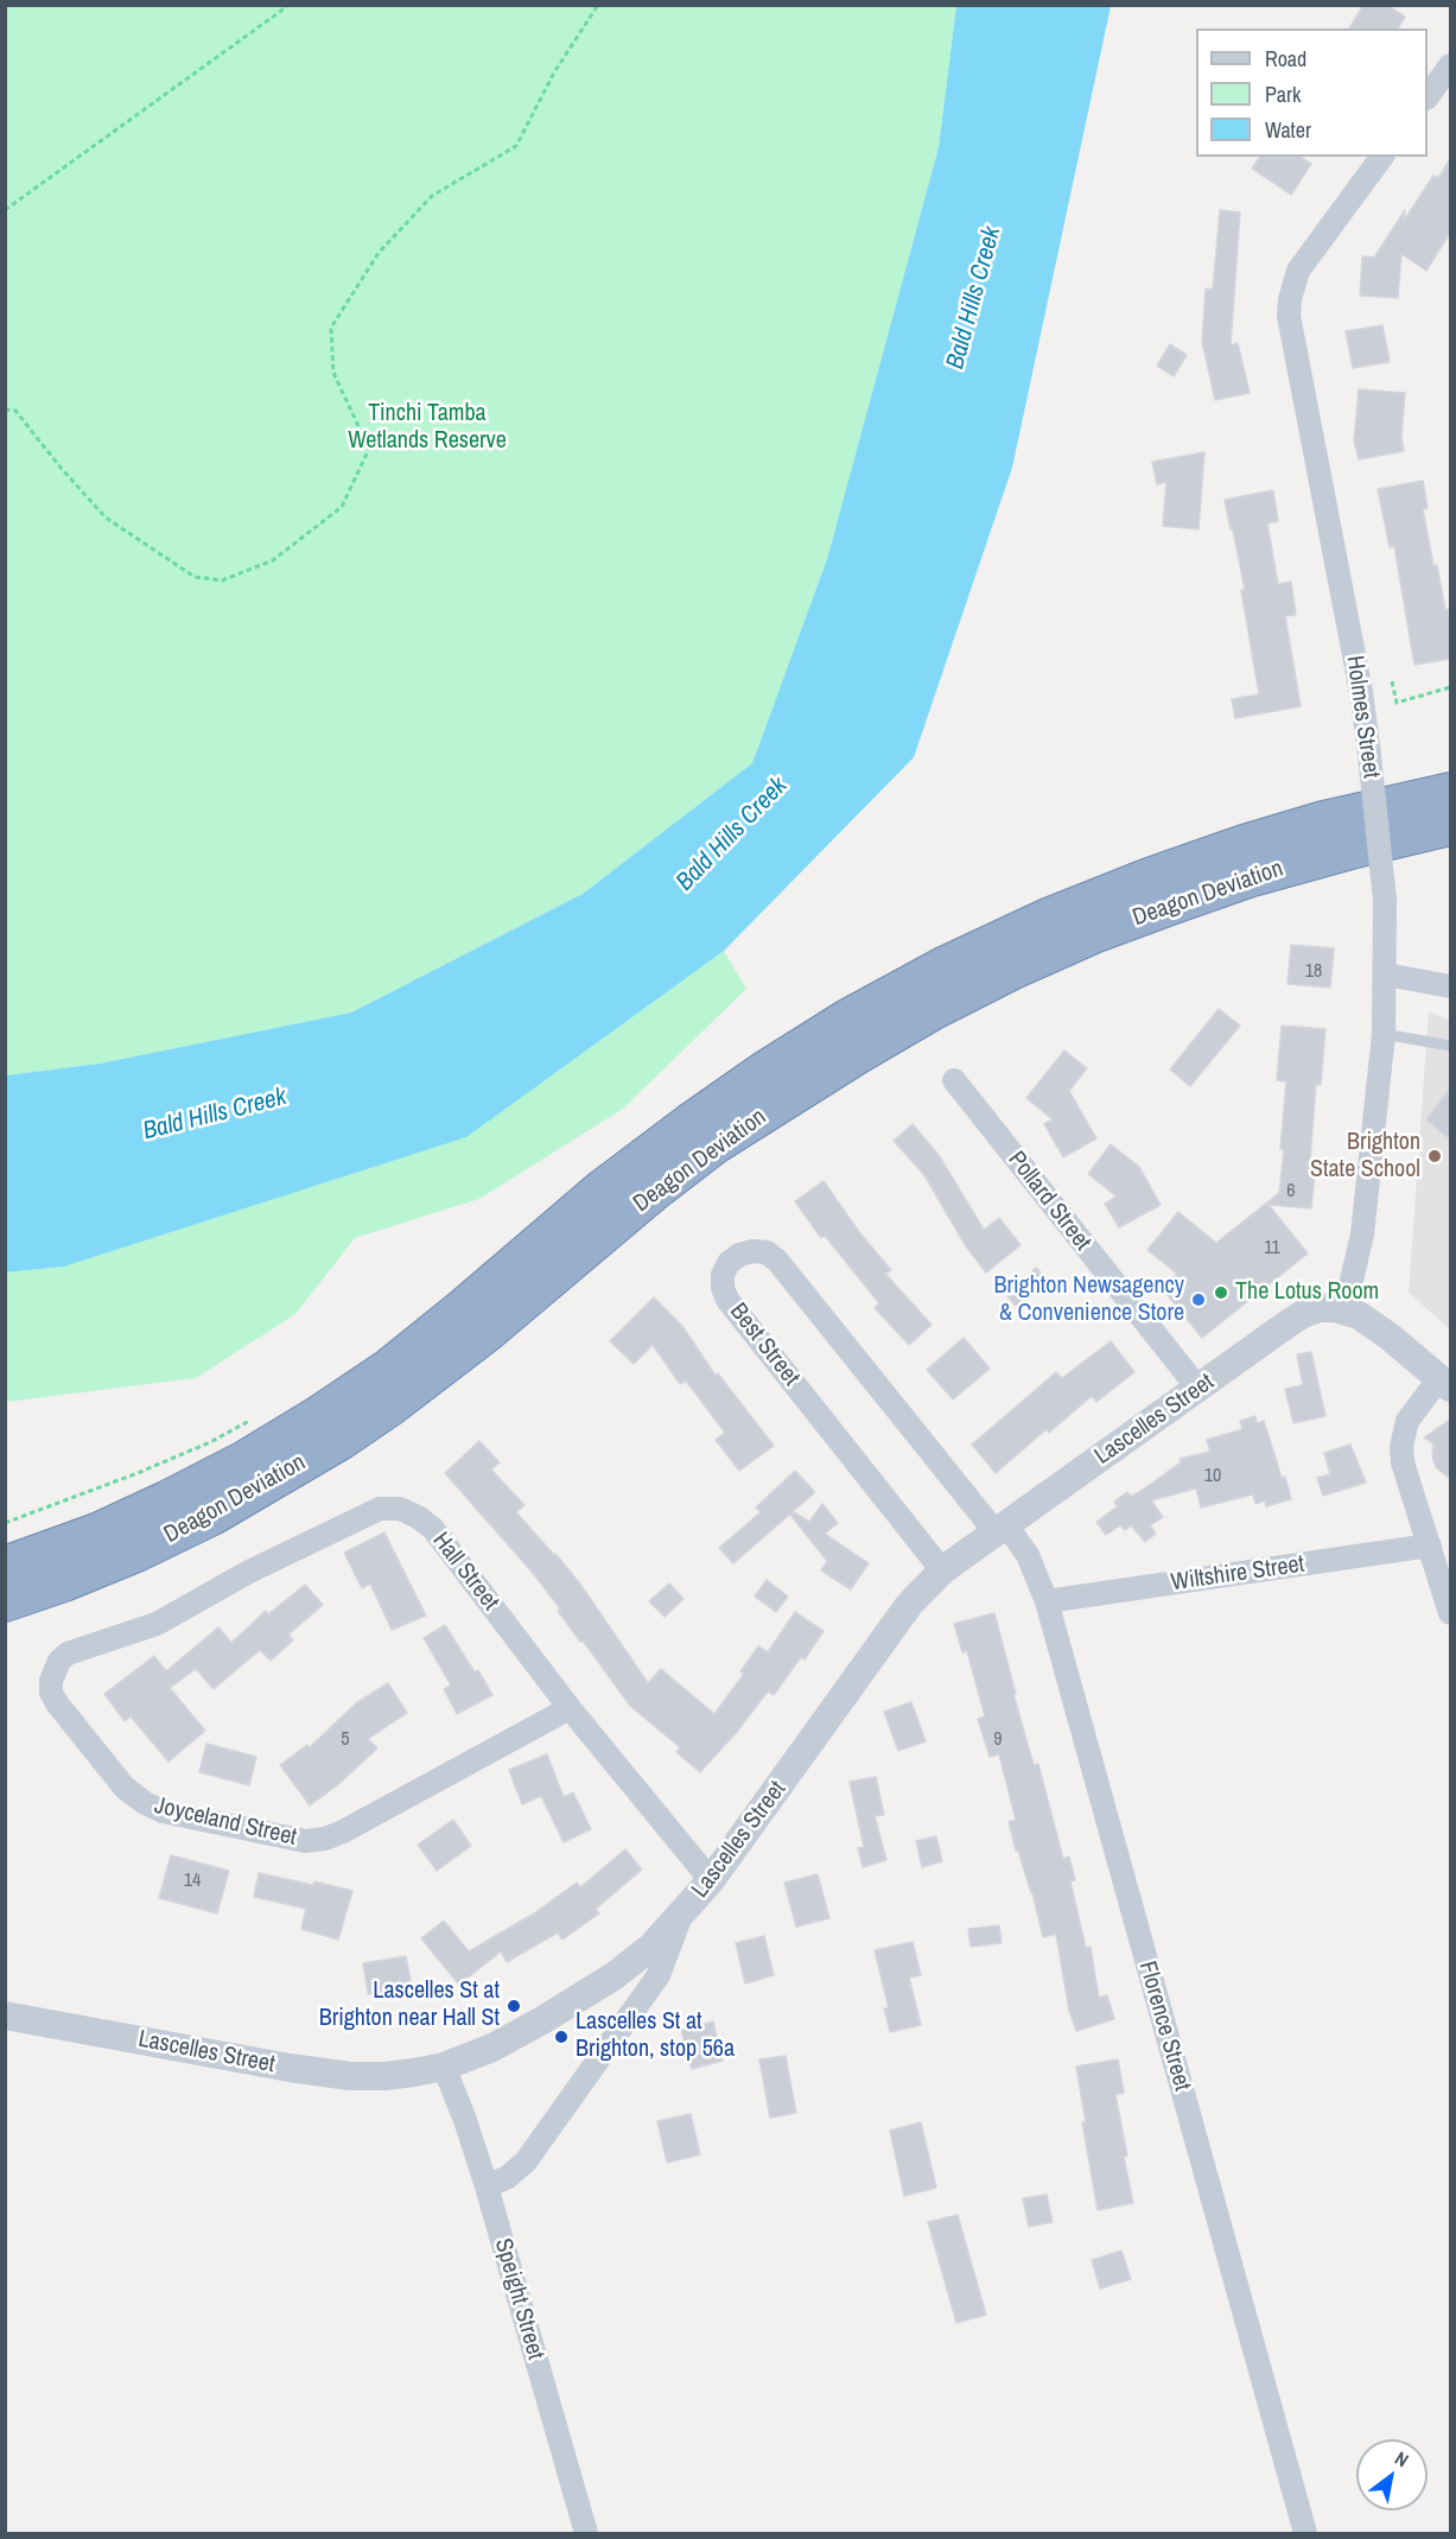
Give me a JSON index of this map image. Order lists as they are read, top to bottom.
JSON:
{
  "streets": {
    "highway": ["Deagon Deviation"],
    "street": [
      "Holmes Street",
      "Pollard Street",
      "Best Street",
      "Lascelles Street",
      "Hall Street",
      "Wiltshire Street",
      "Joyceland Street",
      "Florence Street",
      "Speight Street"
    ]
  },
  "crossings": [
    ["Holmes Street", "Lascelles Street"],
    ["Pollard Street", "Lascelles Street"],
    ["Best Street", "Lascelles Street"],
    ["Best Street", "Florence Street"],
    ["Lascelles Street", "Hall Street"],
    ["Lascelles Street", "Florence Street"],
    ["Lascelles Street", "Speight Street"],
    ["Hall Street", "Joyceland Street"],
    ["Wiltshire Street", "Florence Street"]
  ],
  "water": ["Bald Hills Creek"],
  "parks": ["Tinchi Tamba Wetlands Reserve"],
  "places": [
    "Brighton State School",
    "The Lotus Room",
    "Brighton Newsagency & Convenience Store",
    "Lascelles St at Brighton near Hall St",
    "Lascelles St at Brighton, stop 56a"
  ],
  "house_numbers": [
    "18",
    "6",
    "11",
    "10",
    "5",
    "9",
    "14"
  ],
  "legend": ["Road", "Park", "Water"],
  "north": "top right"
}
